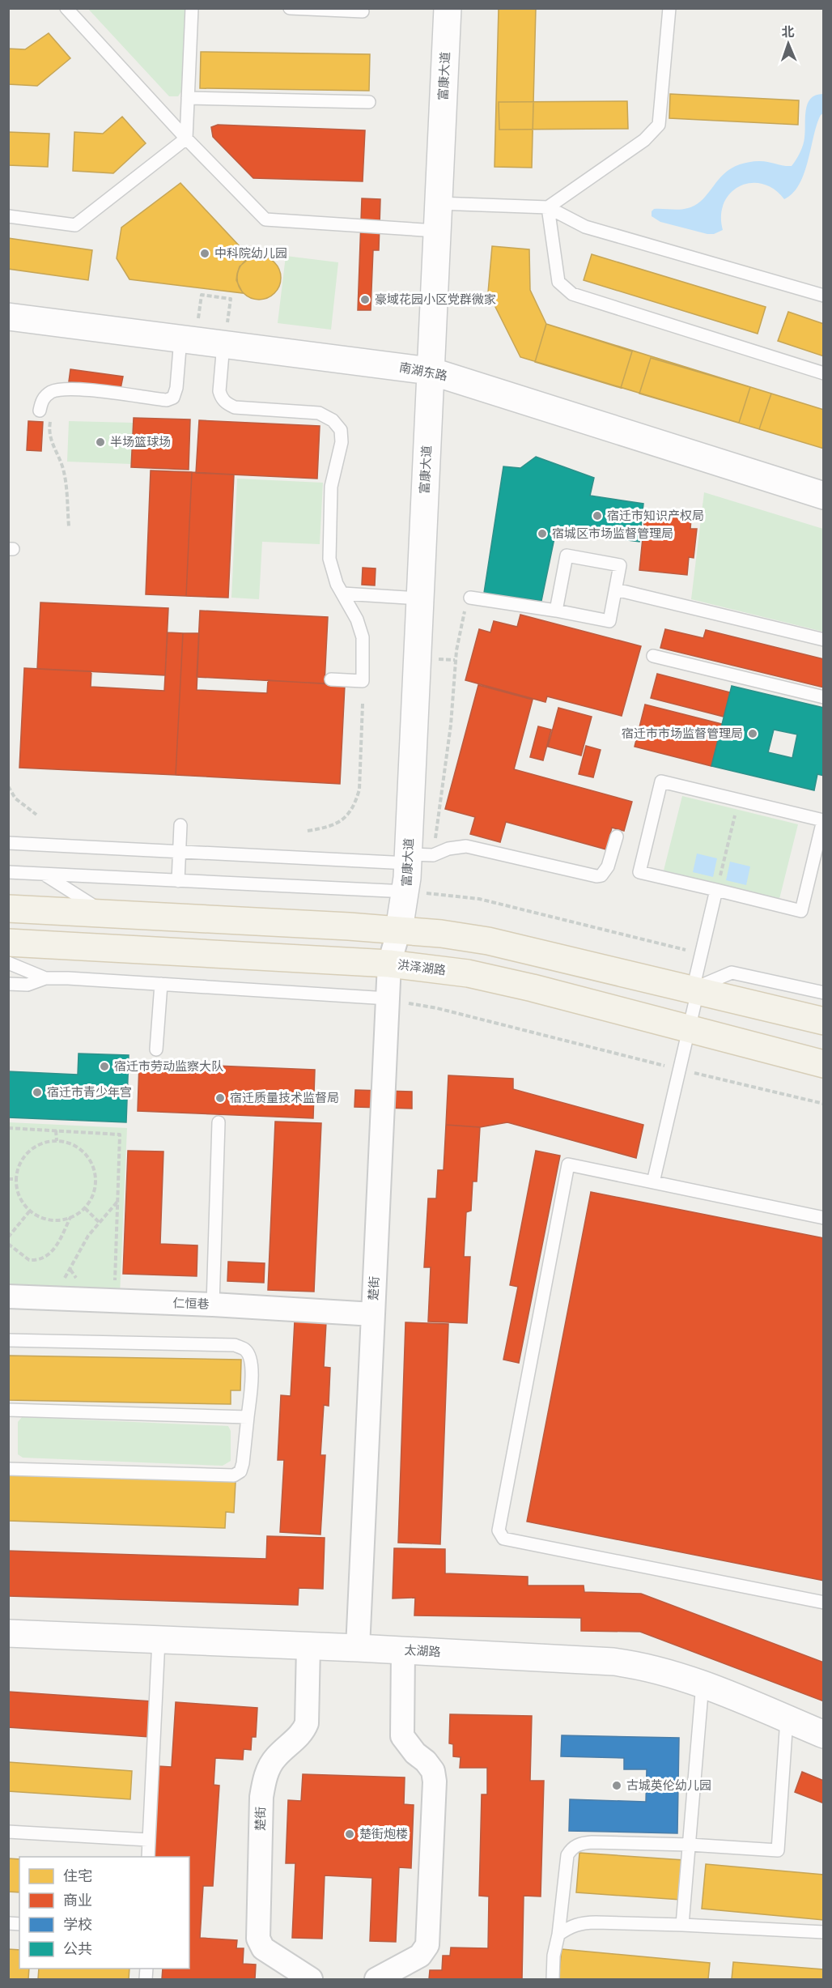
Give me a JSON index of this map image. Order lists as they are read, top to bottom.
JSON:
{
  "streets": {
    "main road": ["洪泽湖路"],
    "street": [
      "富康大道",
      "南湖东路",
      "楚街",
      "仁恒巷",
      "太湖路"
    ]
  },
  "crossings": [
    ["富康大道", "南湖东路"],
    ["富康大道", "楚街"],
    ["洪泽湖路", "楚街"],
    ["楚街", "仁恒巷"],
    ["楚街", "太湖路"]
  ],
  "places": [
    "中科院幼儿园",
    "豪域花园小区党群微家",
    "半场篮球场",
    "宿迁市知识产权局",
    "宿城区市场监督管理局",
    "宿迁市市场监督管理局",
    "宿迁市劳动监察大队",
    "宿迁市青少年宫",
    "宿迁质量技术监督局",
    "古城英伦幼儿园",
    "楚街炮楼"
  ],
  "legend": [
    "住宅",
    "商业",
    "学校",
    "公共"
  ],
  "north": "top"
}
